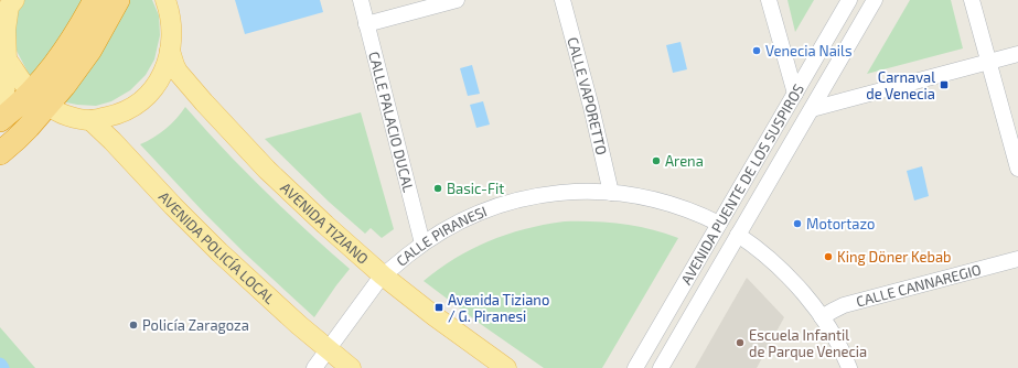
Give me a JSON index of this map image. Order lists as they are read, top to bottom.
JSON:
{
  "streets": {
    "main road": ["AVENIDA TIZIANO", "AVENIDA POLICÍA LOCAL"],
    "street": [
      "CALLE VAPORETTO",
      "CALLE PALACIO DUCAL",
      "AVENIDA PUENTE DE LOS SUSPIROS",
      "CALLE PIRANESI",
      "CALLE CANNAREGIO"
    ]
  },
  "crossings": [
    ["CALLE VAPORETTO", "CALLE PIRANESI"],
    ["CALLE PALACIO DUCAL", "CALLE PIRANESI"],
    ["AVENIDA PUENTE DE LOS SUSPIROS", "CALLE PIRANESI"],
    ["AVENIDA TIZIANO", "CALLE PIRANESI"],
    ["CALLE PIRANESI", "AVENIDA POLICÍA LOCAL"]
  ],
  "places": {
    "other": [
      "Venecia Nails",
      "Arena",
      "Basic-Fit",
      "Motortazo",
      "King Döner Kebab",
      "Policía Zaragoza",
      "Escuela Infantil de Parque Venecia"
    ],
    "transit": ["Carnaval de Venecia", "Avenida Tiziano / G. Piranesi"]
  }
}
